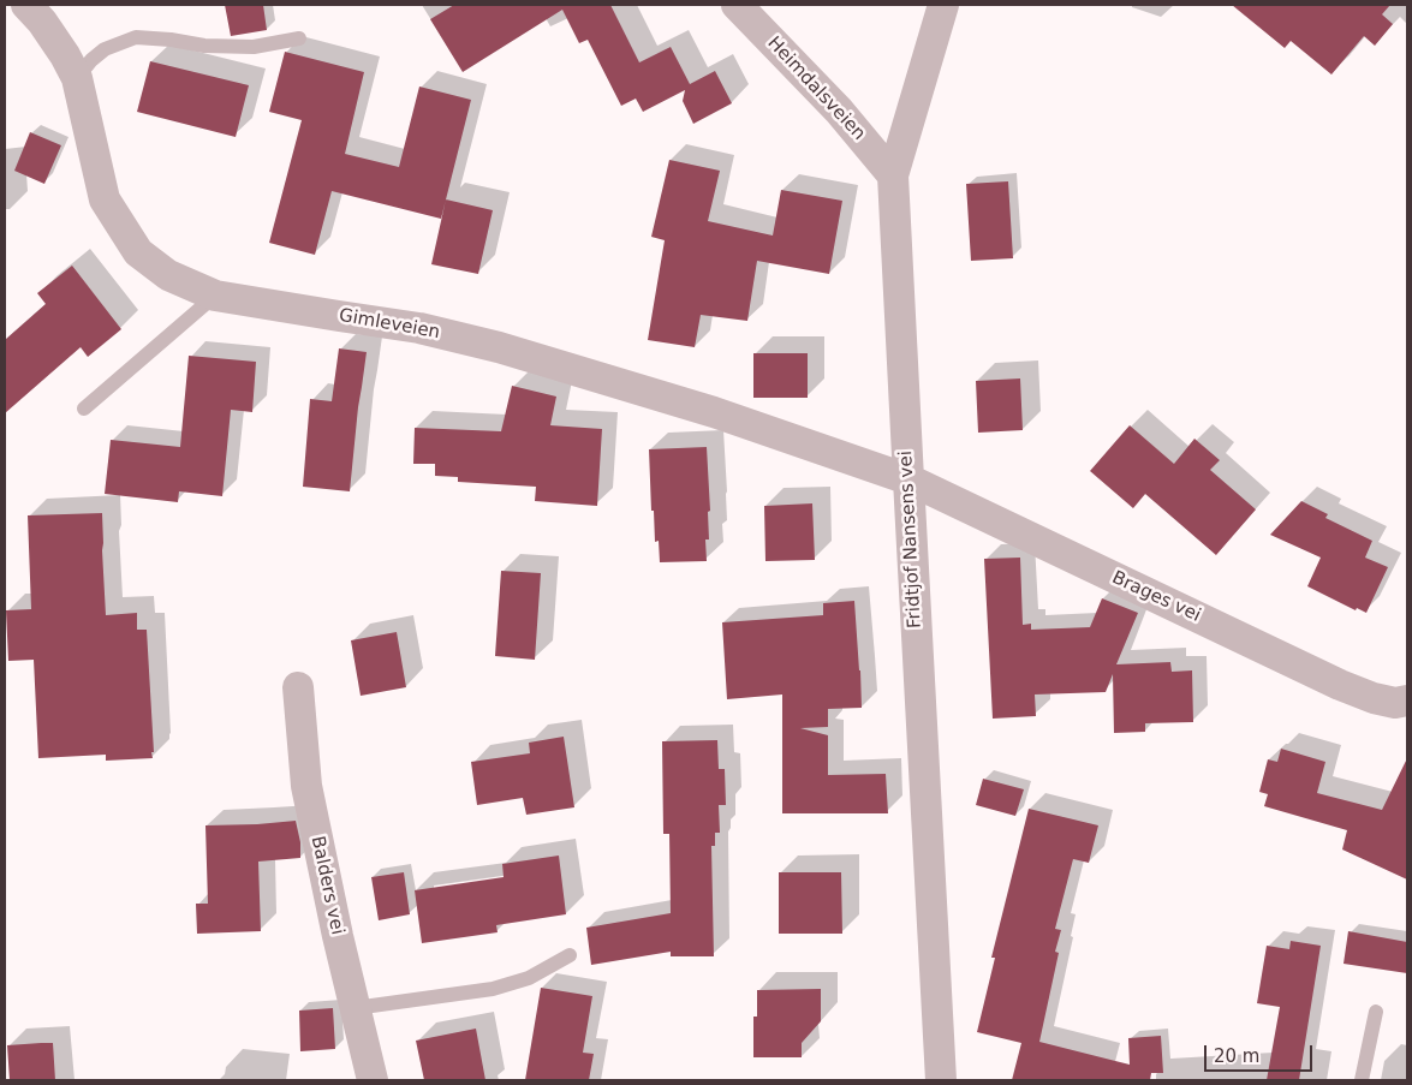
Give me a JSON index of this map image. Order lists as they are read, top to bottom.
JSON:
{
  "streets": {
    "street": [
      "Heimdalsveien",
      "Gimleveien",
      "Fridtjof Nansens vei",
      "Brages vei",
      "Balders vei"
    ]
  },
  "crossings": [
    ["Heimdalsveien", "Fridtjof Nansens vei"],
    ["Gimleveien", "Fridtjof Nansens vei"],
    ["Gimleveien", "Brages vei"],
    ["Fridtjof Nansens vei", "Brages vei"]
  ],
  "scale_bar": "20 m"
}
